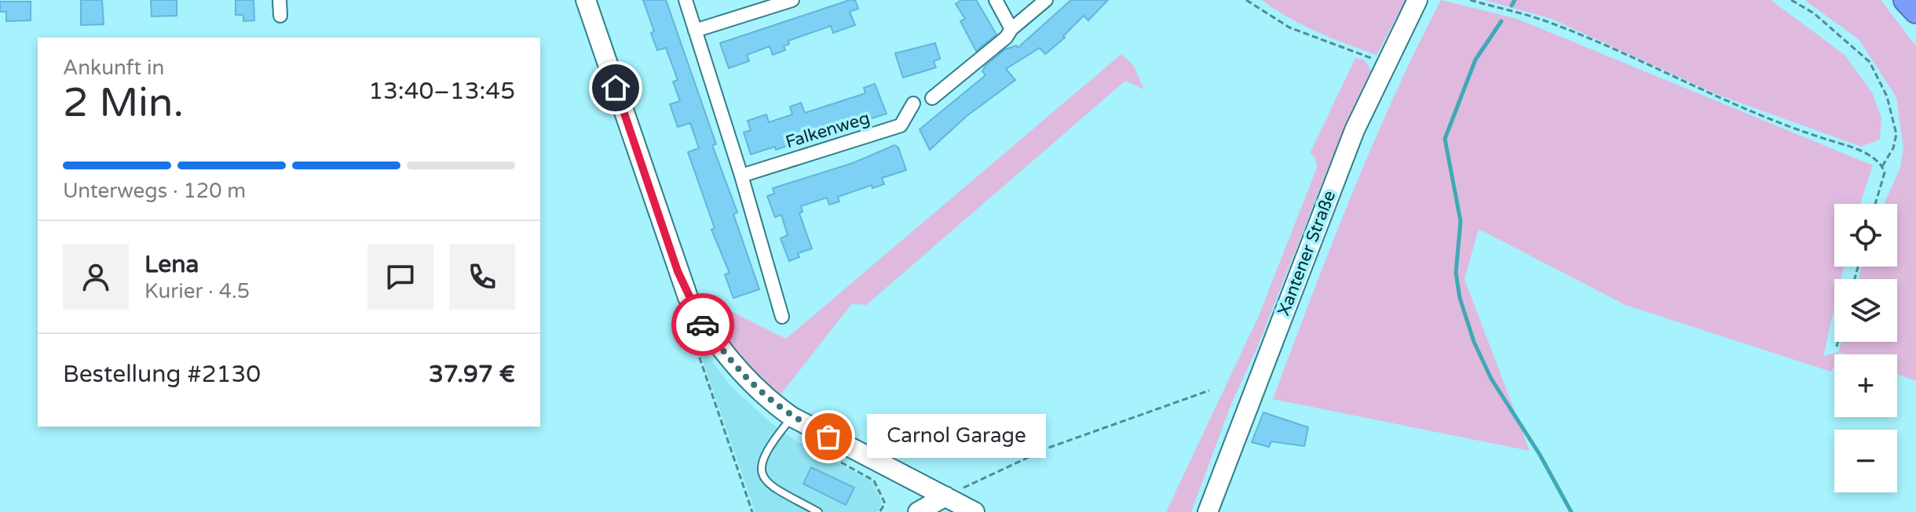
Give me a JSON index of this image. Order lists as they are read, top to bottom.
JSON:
{
  "streets": {
    "main road": ["Xantener Straße"],
    "street": ["Falkenweg"]
  },
  "places": ["Carnol Garage"],
  "page": {
    "heading": ["2 Min.", "Ankunft in", "13:40–13:45"],
    "panel": [
      "Lena",
      "Kurier · 4.5",
      "Bestellung #2130",
      "37.97 €"
    ],
    "bar": "Unterwegs · 120 m",
    "map_buttons": ["+", "−"],
    "bubble": "Carnol Garage"
  }
}
